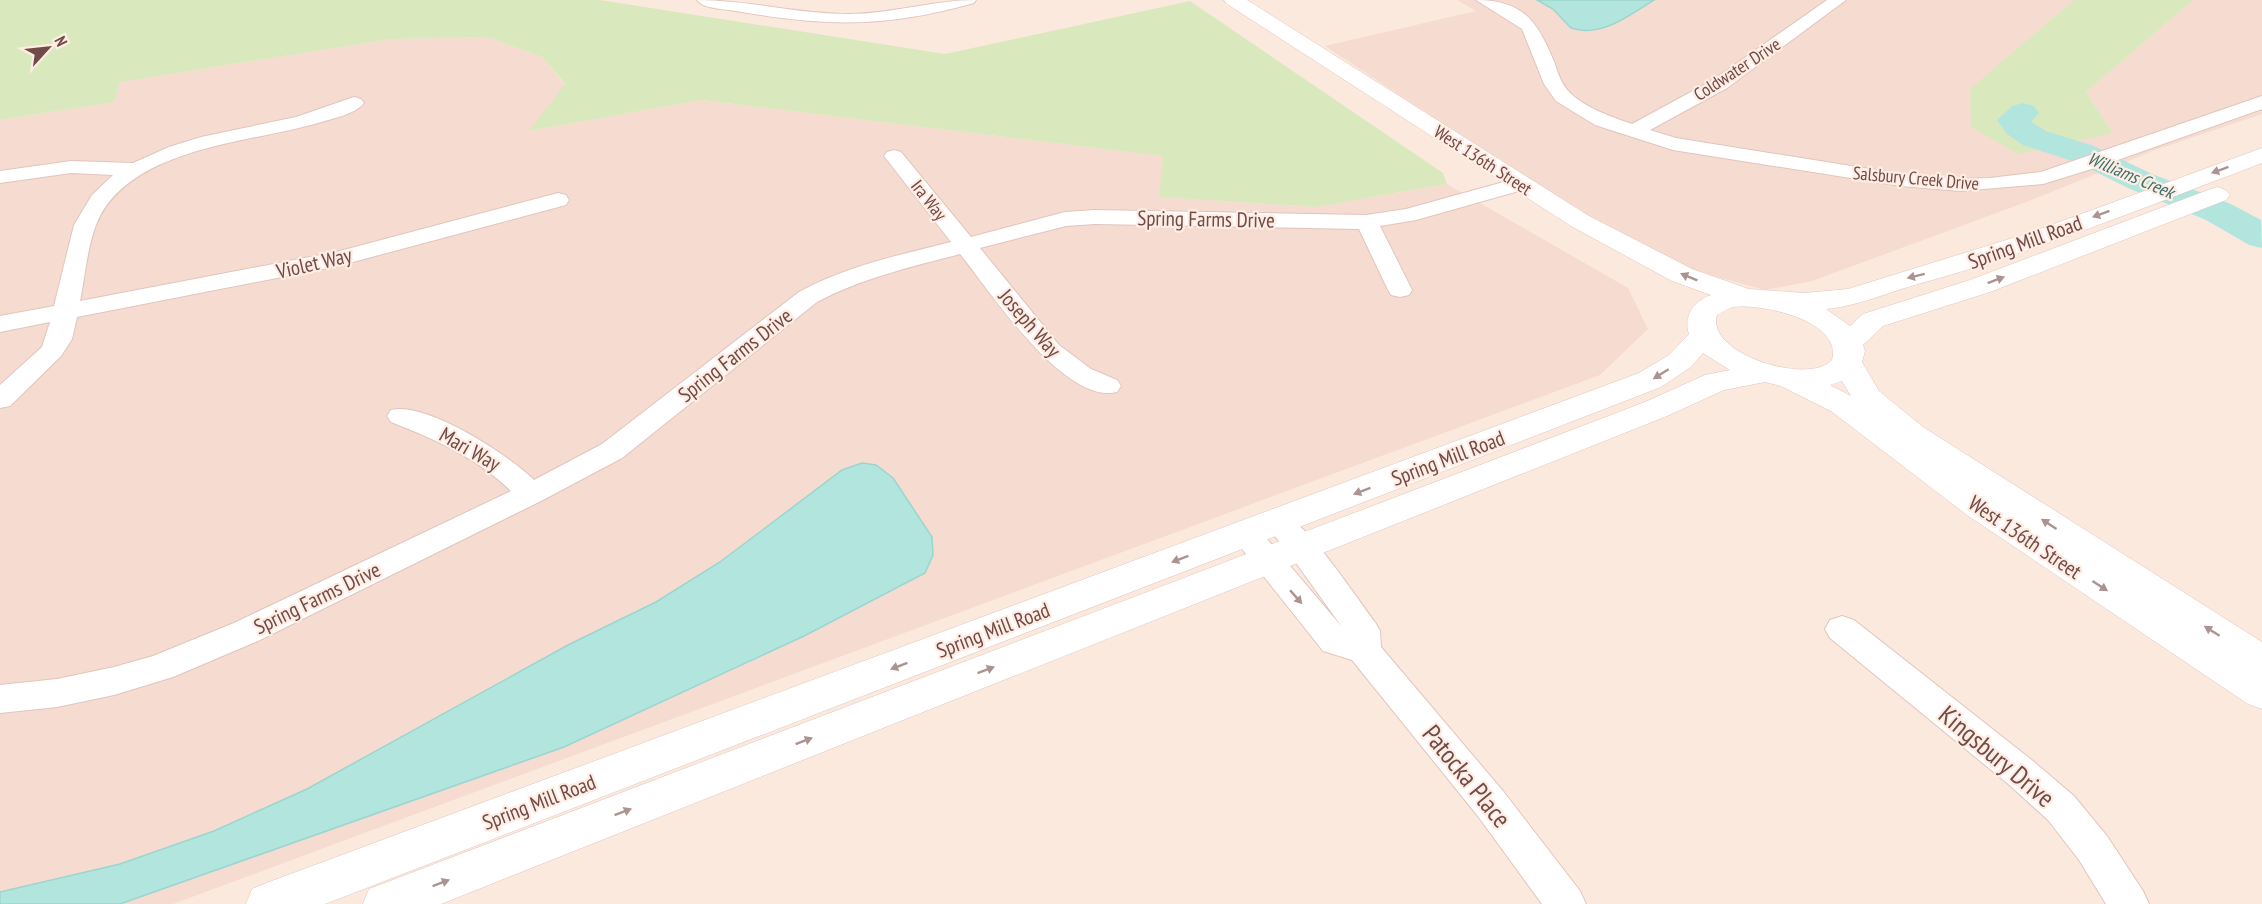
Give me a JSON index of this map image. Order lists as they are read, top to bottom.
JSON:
{
  "streets": {
    "street": [
      "Coldwater Drive",
      "West 136th Street",
      "Salsbury Creek Drive",
      "Ira Way",
      "Spring Farms Drive",
      "Spring Mill Road",
      "Violet Way",
      "Joseph Way",
      "Mari Way",
      "Kingsbury Drive",
      "Patocka Place"
    ]
  },
  "crossings": [
    ["Coldwater Drive", "Salsbury Creek Drive"],
    ["West 136th Street", "Spring Farms Drive"],
    ["West 136th Street", "Spring Mill Road"],
    ["Ira Way", "Spring Farms Drive"],
    ["Ira Way", "Joseph Way"],
    ["Spring Farms Drive", "Joseph Way"],
    ["Spring Farms Drive", "Mari Way"],
    ["Spring Mill Road", "Patocka Place"]
  ],
  "water": ["Williams Creek"],
  "north": "top right"
}
